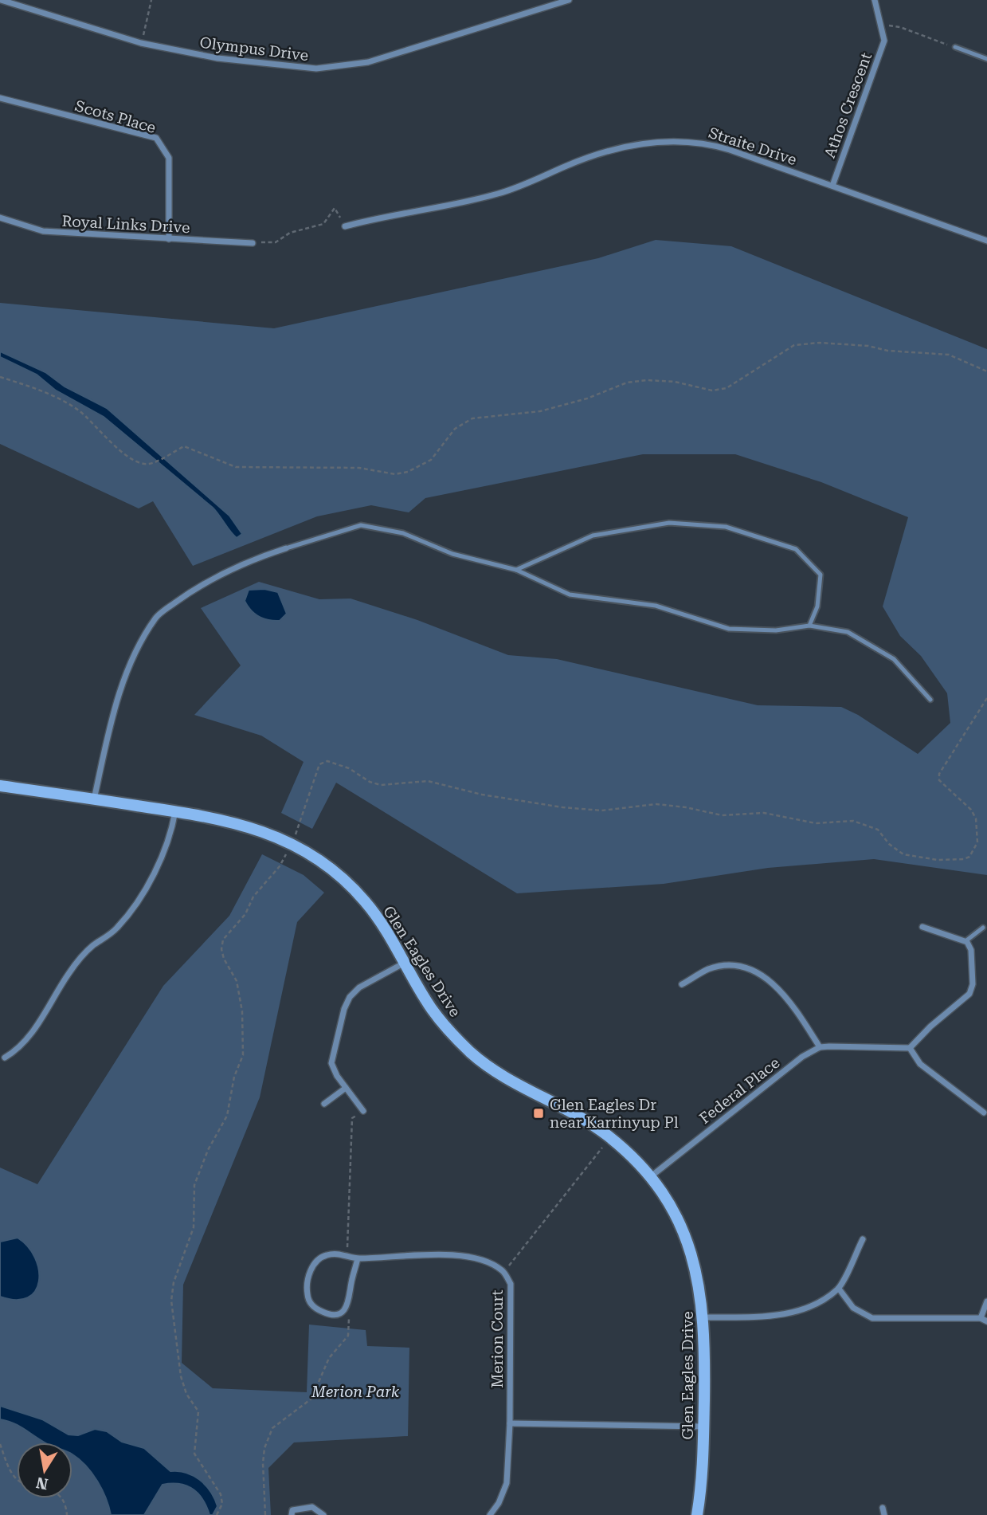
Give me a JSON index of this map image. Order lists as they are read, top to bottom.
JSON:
{
  "streets": {
    "street": [
      "Olympus Drive",
      "Athos Crescent",
      "Scots Place",
      "Straite Drive",
      "Royal Links Drive",
      "Glen Eagles Drive",
      "Federal Place",
      "Merion Court"
    ]
  },
  "crossings": [
    ["Athos Crescent", "Straite Drive"],
    ["Scots Place", "Royal Links Drive"],
    ["Glen Eagles Drive", "Federal Place"]
  ],
  "parks": ["Merion Park"],
  "places": {
    "transit": ["Glen Eagles Dr near Karrinyup Pl"]
  },
  "north": "bottom"
}
